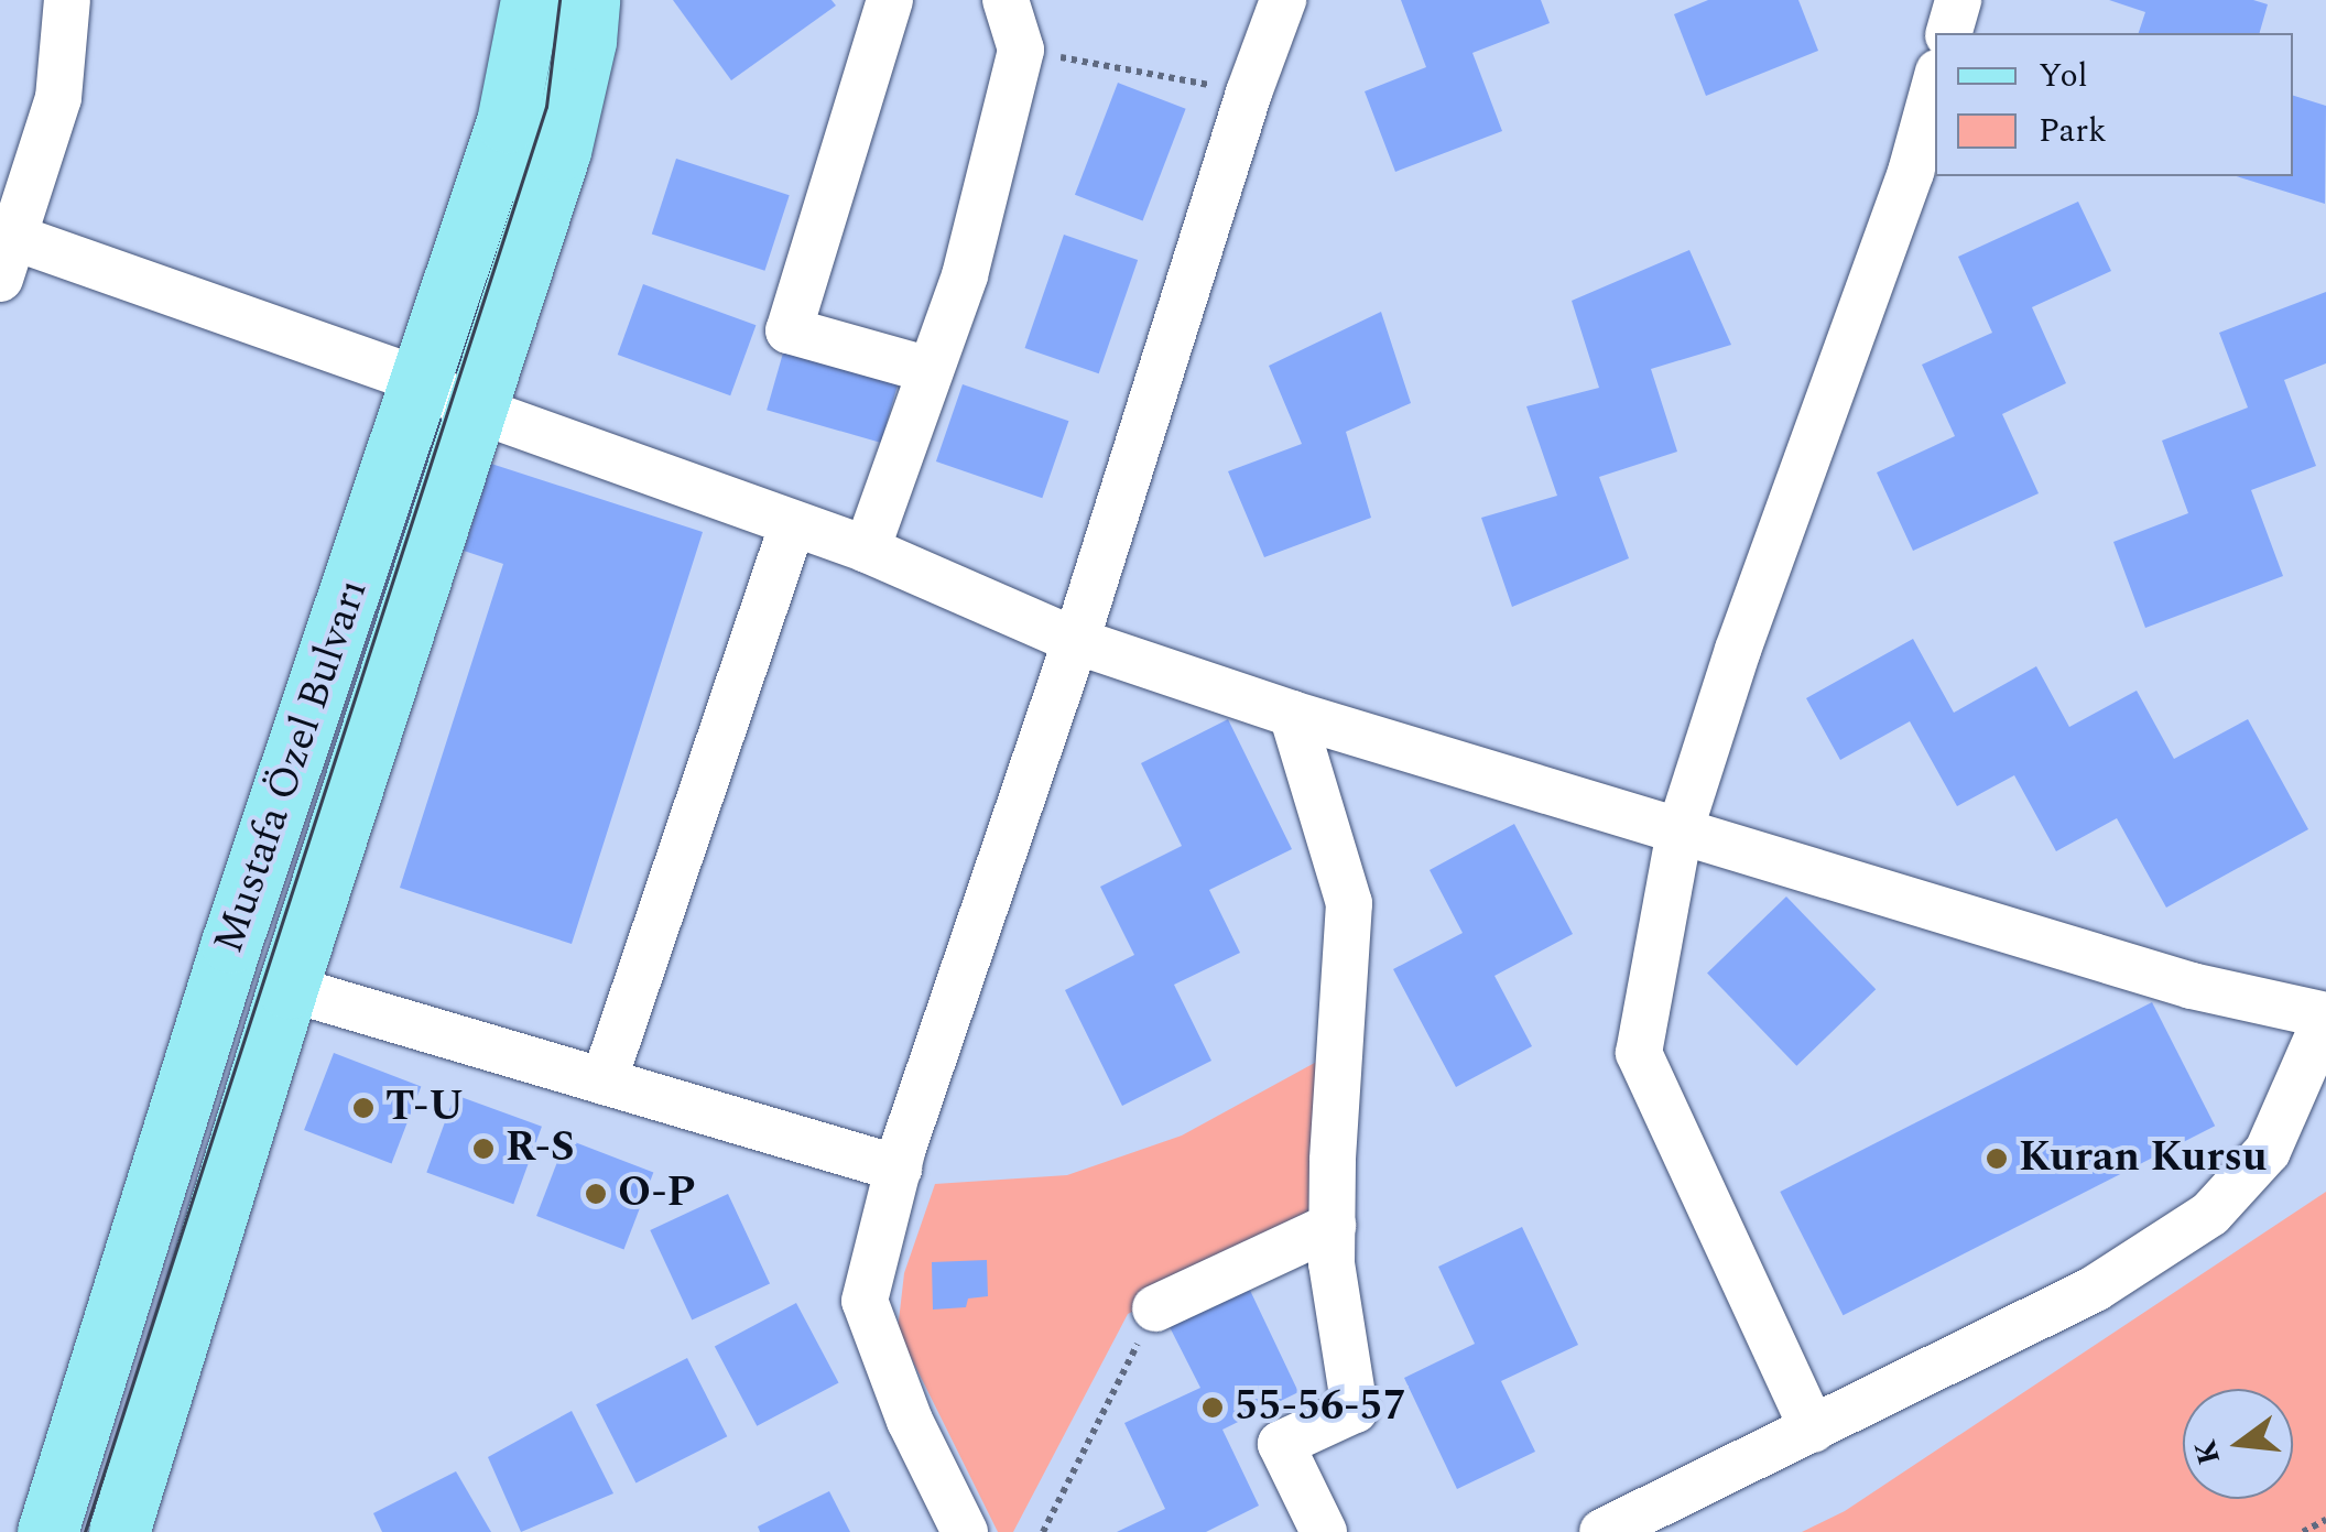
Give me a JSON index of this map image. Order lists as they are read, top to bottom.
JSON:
{
  "streets": {
    "main road": ["Mustafa Özel Bulvarı"]
  },
  "places": [
    "T-U",
    "R-S",
    "Kuran Kursu",
    "O-P",
    "55-56-57"
  ],
  "legend": ["Yol", "Park"],
  "north": "left"
}
